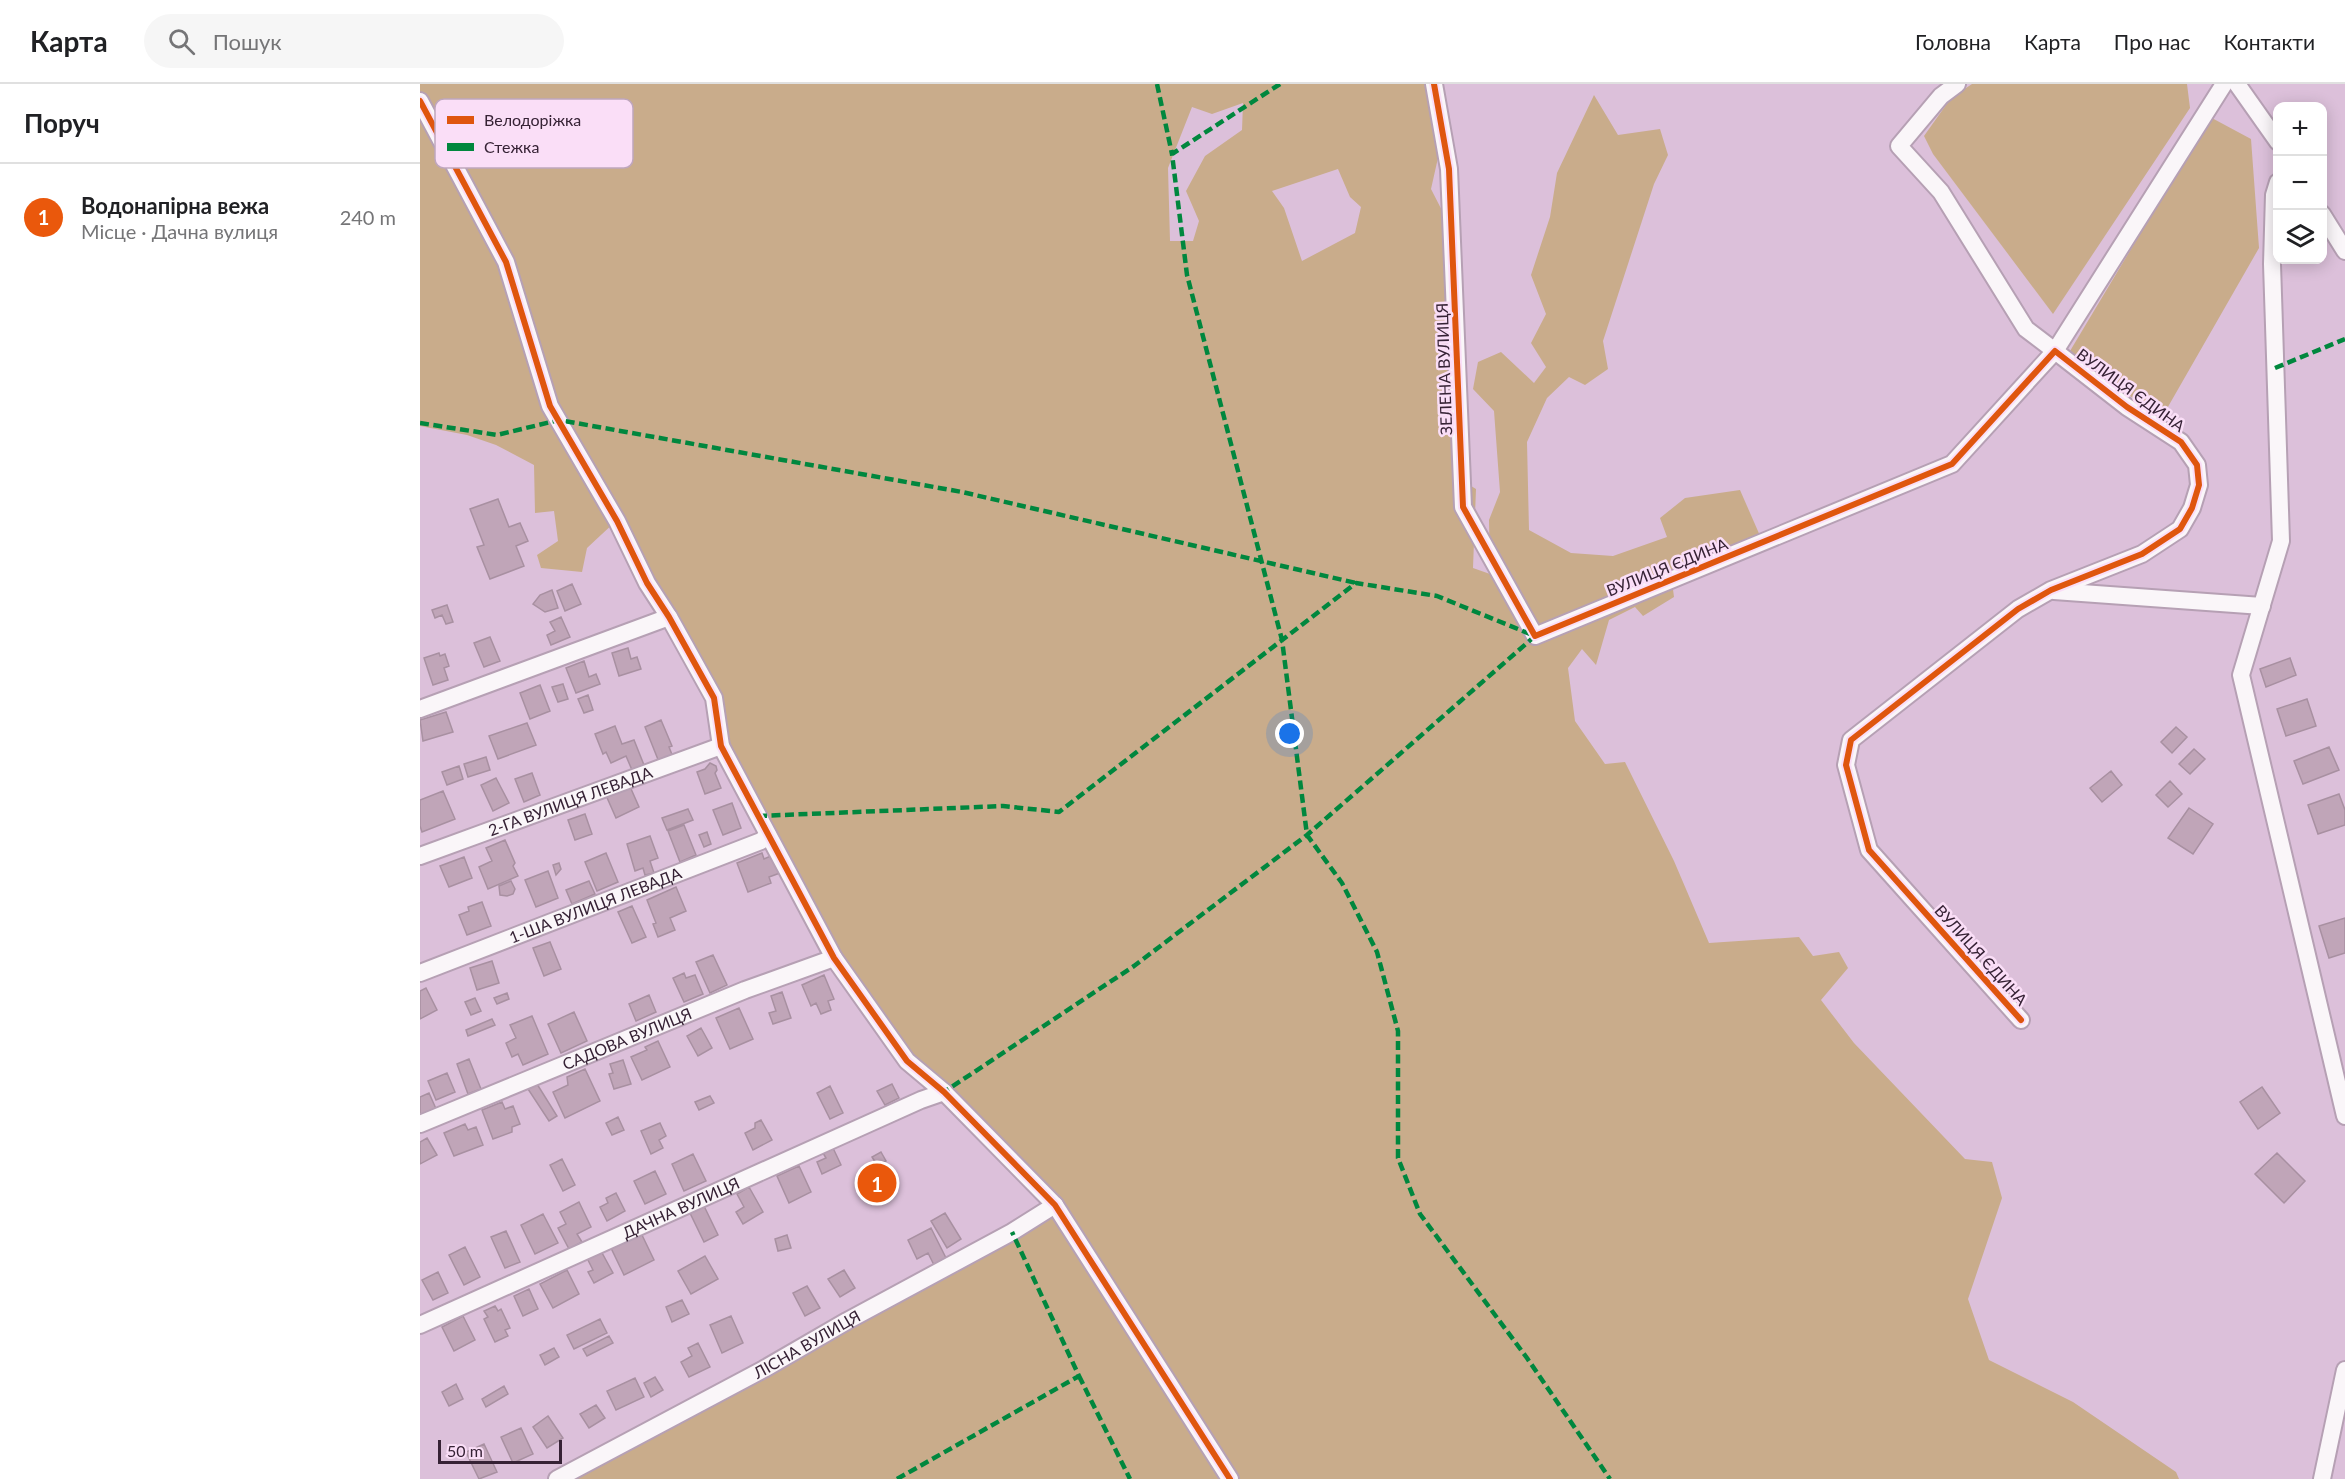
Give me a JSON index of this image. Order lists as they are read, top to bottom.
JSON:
{
  "streets": {
    "street": [
      "ЗЕЛЕНА ВУЛИЦЯ",
      "ВУЛИЦЯ ЄДИНА",
      "2-ГА ВУЛИЦЯ ЛЕВАДА",
      "1-ША ВУЛИЦЯ ЛЕВАДА",
      "САДОВА ВУЛИЦЯ",
      "ДАЧНА ВУЛИЦЯ",
      "ЛІСНА ВУЛИЦЯ"
    ]
  },
  "crossings": [
    ["ЗЕЛЕНА ВУЛИЦЯ", "ВУЛИЦЯ ЄДИНА"]
  ],
  "legend": ["Велодоріжка", "Стежка"],
  "scale_bar": "50 m",
  "page": {
    "header": "Карта",
    "search": "Пошук",
    "nav": [
      "Головна",
      "Карта",
      "Про нас",
      "Контакти"
    ],
    "heading": "Поруч",
    "map_buttons": ["+", "−"],
    "list": [
      {
        "mark": "1",
        "name": "Водонапірна вежа",
        "note": "Місце · Дачна вулиця",
        "value": "240 m"
      }
    ],
    "pins": "1",
    "scale": "50 m"
  }
}
